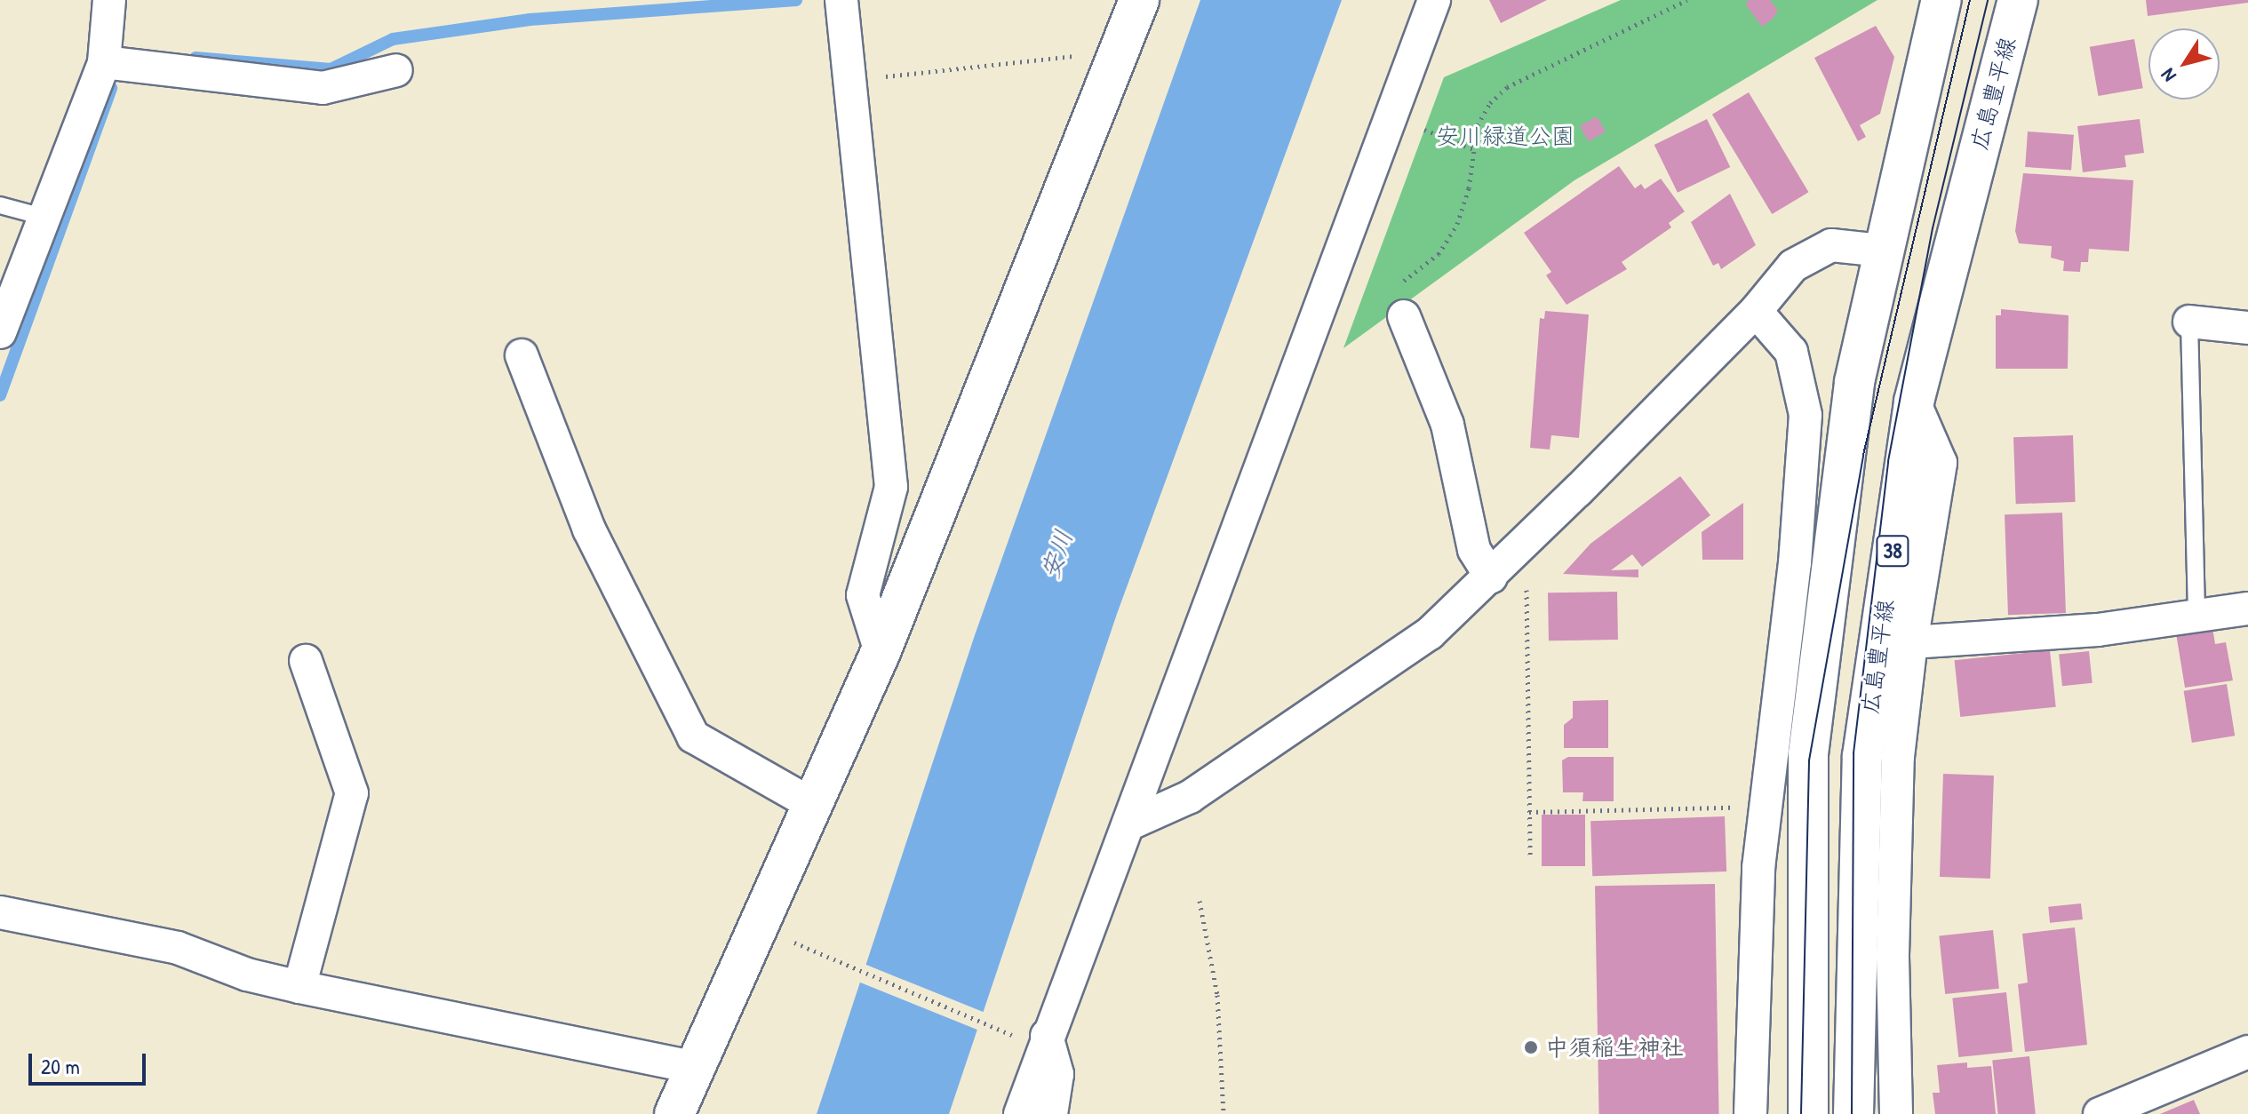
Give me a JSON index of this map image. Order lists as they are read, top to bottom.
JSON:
{
  "streets": {
    "main road": ["広島豊平線", "38"]
  },
  "water": ["安川"],
  "parks": ["安川緑道公園"],
  "places": ["中須稲生神社"],
  "scale_bar": "20 m",
  "north": "bottom left"
}
